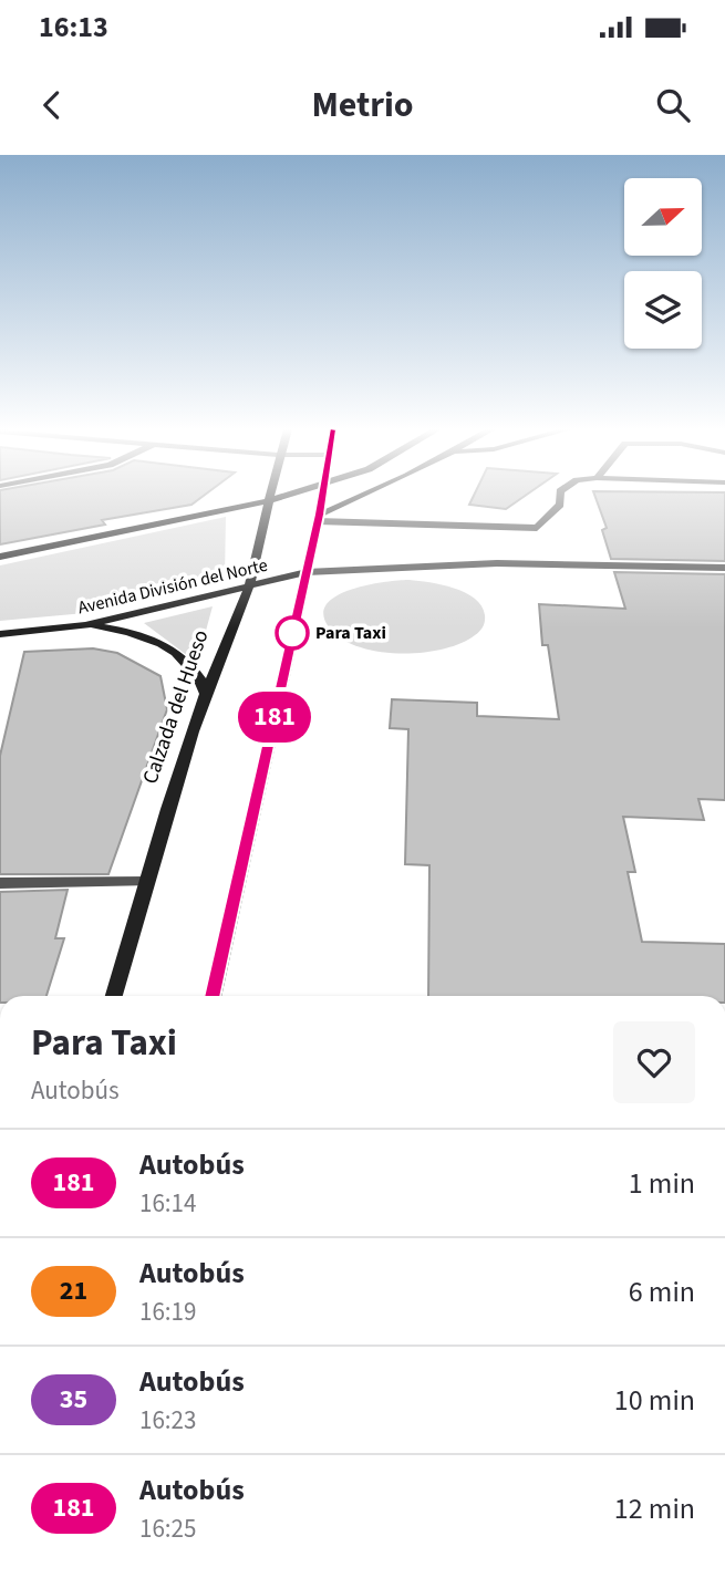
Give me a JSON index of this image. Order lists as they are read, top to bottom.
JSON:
{
  "streets": {
    "main road": ["Avenida División del Norte", "Calzada del Hueso"]
  },
  "crossings": [
    ["Avenida División del Norte", "Calzada del Hueso"]
  ],
  "places": ["Para Taxi"],
  "lines": ["bus line 181"],
  "north": "right",
  "page": {
    "status": "16:13",
    "header": "Metrio",
    "on_map": "181",
    "heading": ["Para Taxi", "Autobús"],
    "list": [
      {
        "mark": "181",
        "name": "Autobús",
        "note": "16:14",
        "value": "1 min"
      },
      {
        "mark": "21",
        "name": "Autobús",
        "note": "16:19",
        "value": "6 min"
      },
      {
        "mark": "35",
        "name": "Autobús",
        "note": "16:23",
        "value": "10 min"
      },
      {
        "mark": "181",
        "name": "Autobús",
        "note": "16:25",
        "value": "12 min"
      }
    ]
  }
}
